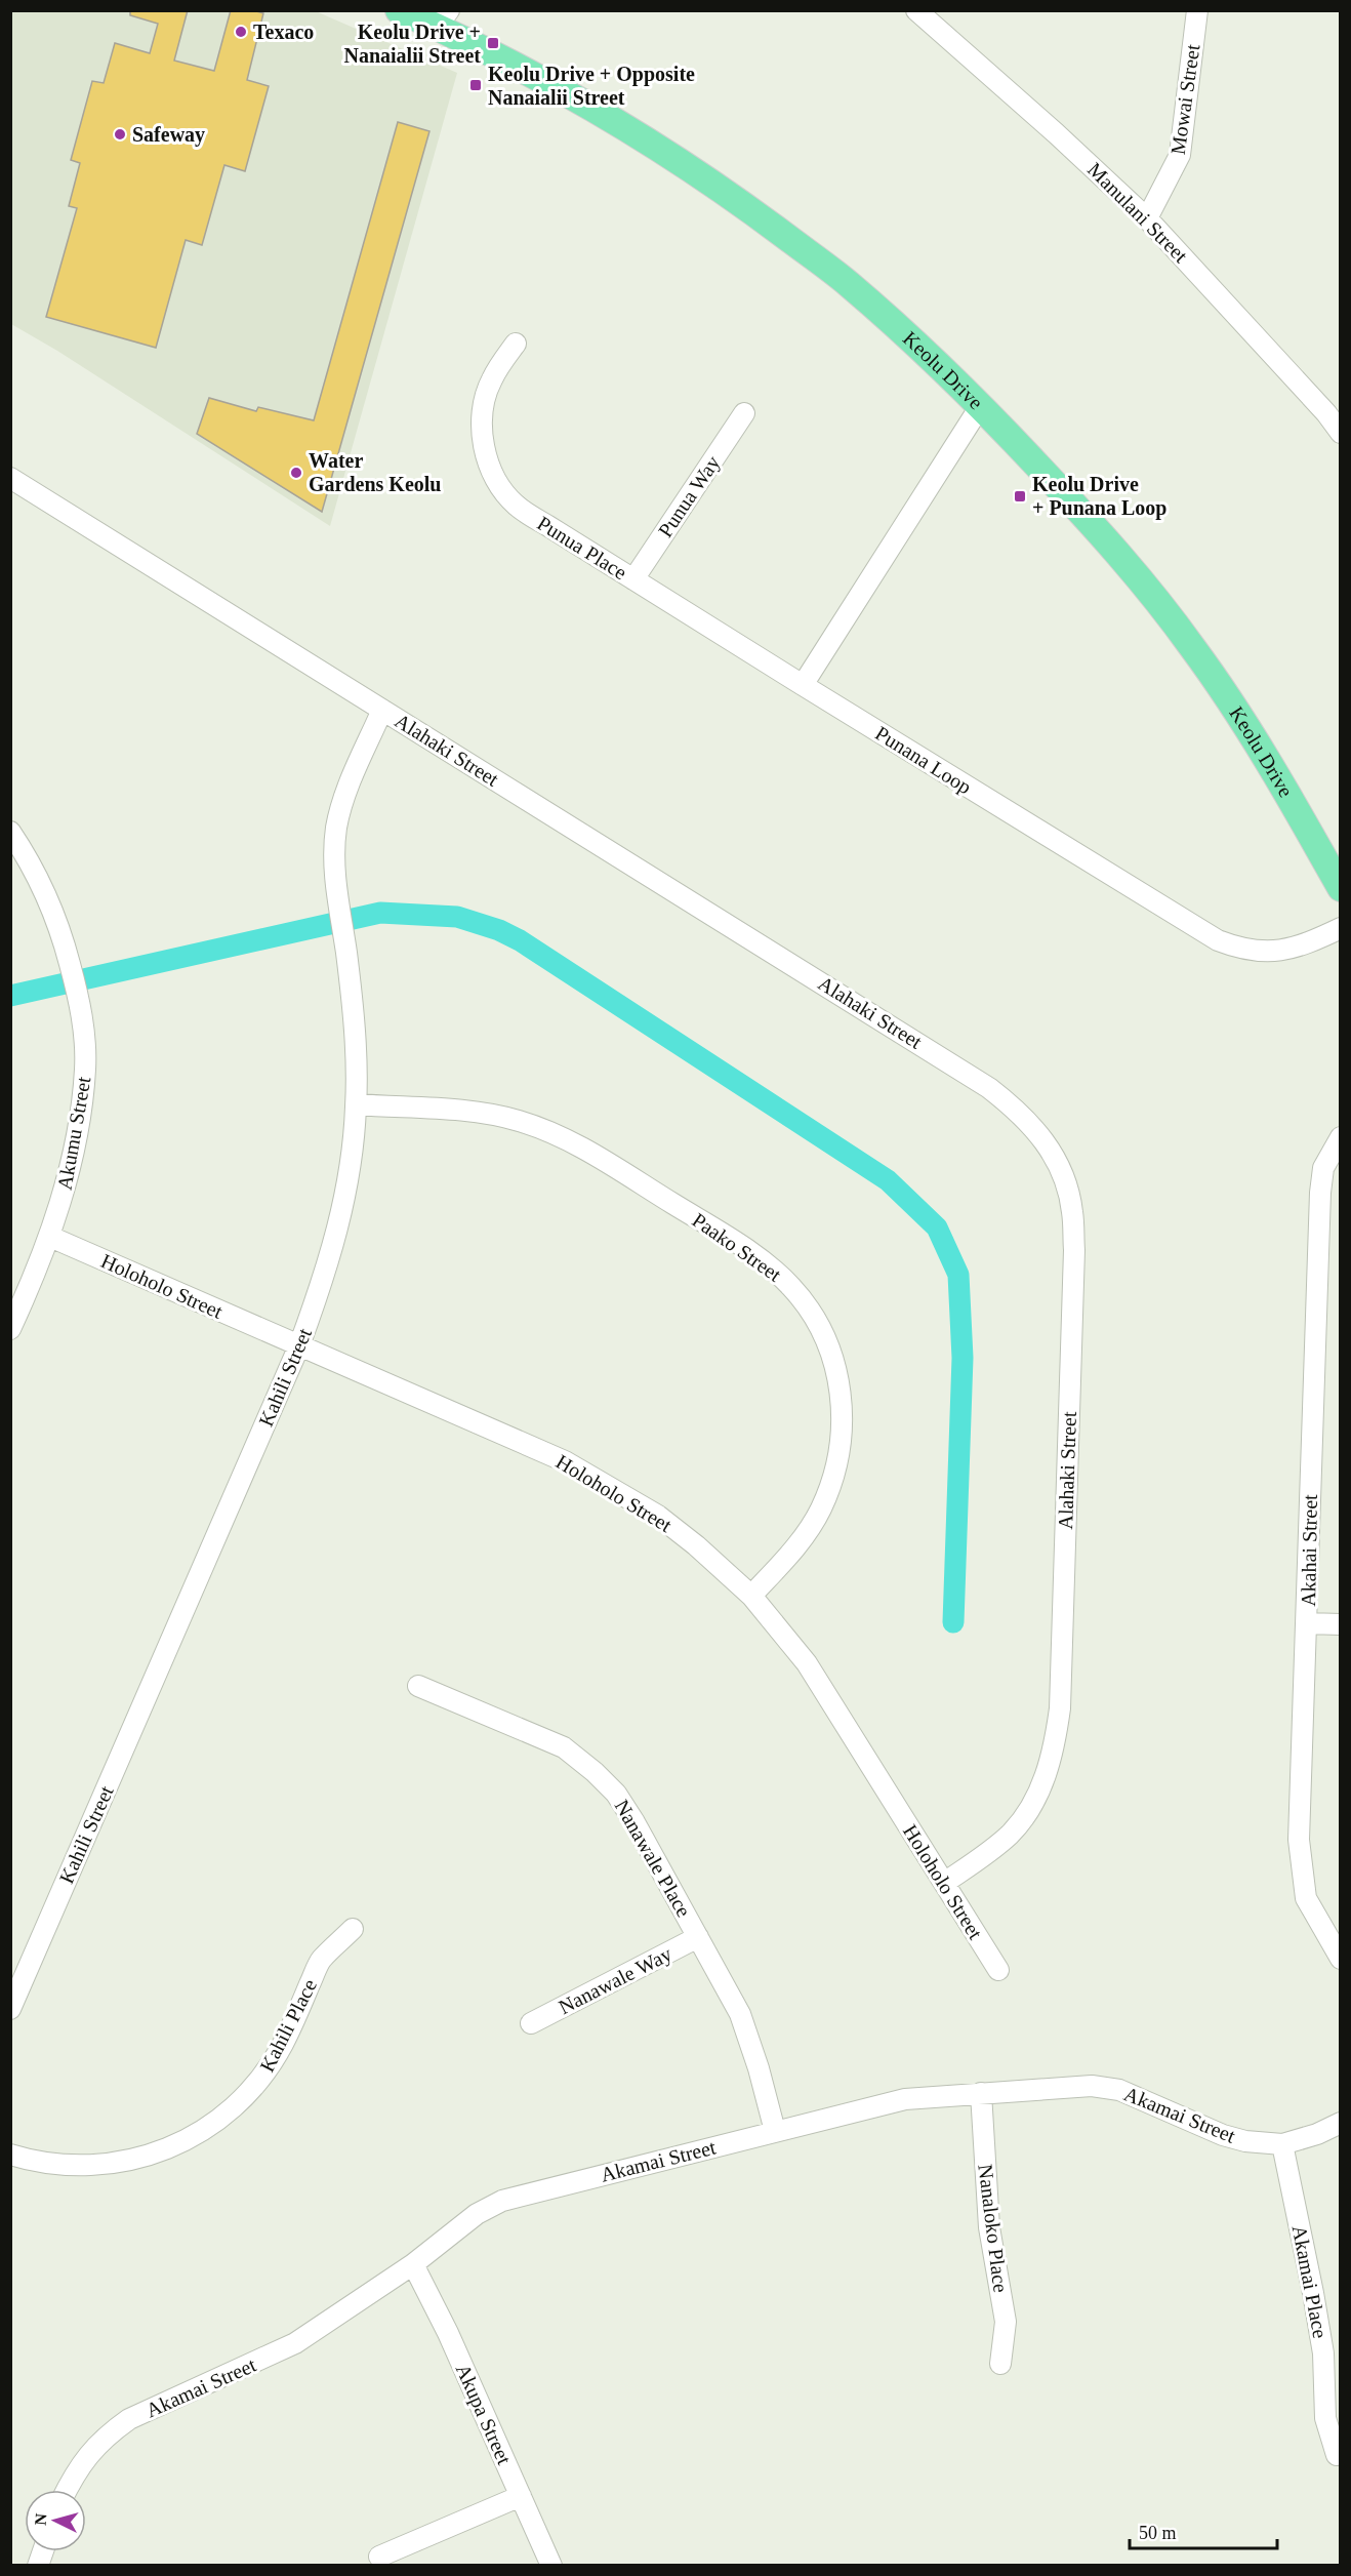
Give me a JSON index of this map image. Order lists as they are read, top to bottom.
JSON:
{
  "streets": {
    "main road": ["Keolu Drive"],
    "street": [
      "Mowai Street",
      "Manulani Street",
      "Punua Way",
      "Punua Place",
      "Alahaki Street",
      "Punana Loop",
      "Akumu Street",
      "Paako Street",
      "Holoholo Street",
      "Kahili Street",
      "Akahai Street",
      "Nanawale Place",
      "Nanawale Way",
      "Kahili Place",
      "Akamai Street",
      "Nanaloko Place",
      "Akamai Place",
      "Akupa Street"
    ]
  },
  "crossings": [
    ["Mowai Street", "Manulani Street"],
    ["Punua Way", "Punua Place"],
    ["Punua Place", "Punana Loop"],
    ["Alahaki Street", "Holoholo Street"],
    ["Alahaki Street", "Kahili Street"],
    ["Akumu Street", "Holoholo Street"],
    ["Paako Street", "Holoholo Street"],
    ["Paako Street", "Kahili Street"],
    ["Holoholo Street", "Kahili Street"],
    ["Nanawale Place", "Nanawale Way"],
    ["Nanawale Place", "Akamai Street"],
    ["Akamai Street", "Nanaloko Place"],
    ["Akamai Street", "Akamai Place"],
    ["Akamai Street", "Akupa Street"]
  ],
  "places": {
    "other": ["Texaco", "Safeway", "Water Gardens Keolu"],
    "transit": ["Keolu Drive + Nanaialii Street", "Keolu Drive + Opposite Nanaialii Street", "Keolu Drive + Punana Loop"]
  },
  "scale_bar": "50 m",
  "north": "left"
}
